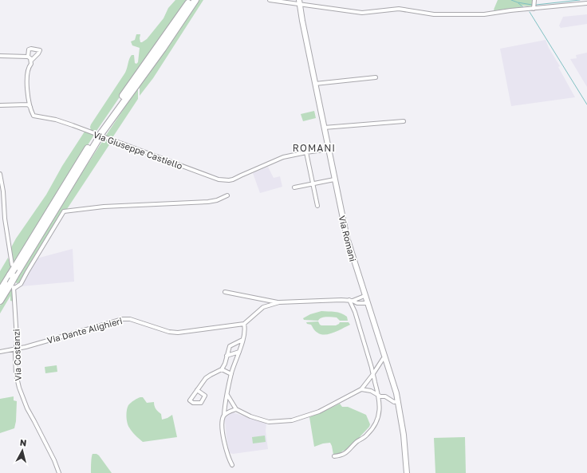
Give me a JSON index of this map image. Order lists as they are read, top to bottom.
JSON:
{
  "streets": {
    "street": [
      "Via Giuseppe Castiello",
      "Via Romani",
      "Via Dante Alighieri",
      "Via Costanzi"
    ]
  },
  "crossings": [
    ["Via Giuseppe Castiello", "Via Romani"],
    ["Via Dante Alighieri", "Via Costanzi"]
  ],
  "districts": ["ROMANI"],
  "north": "top"
}
